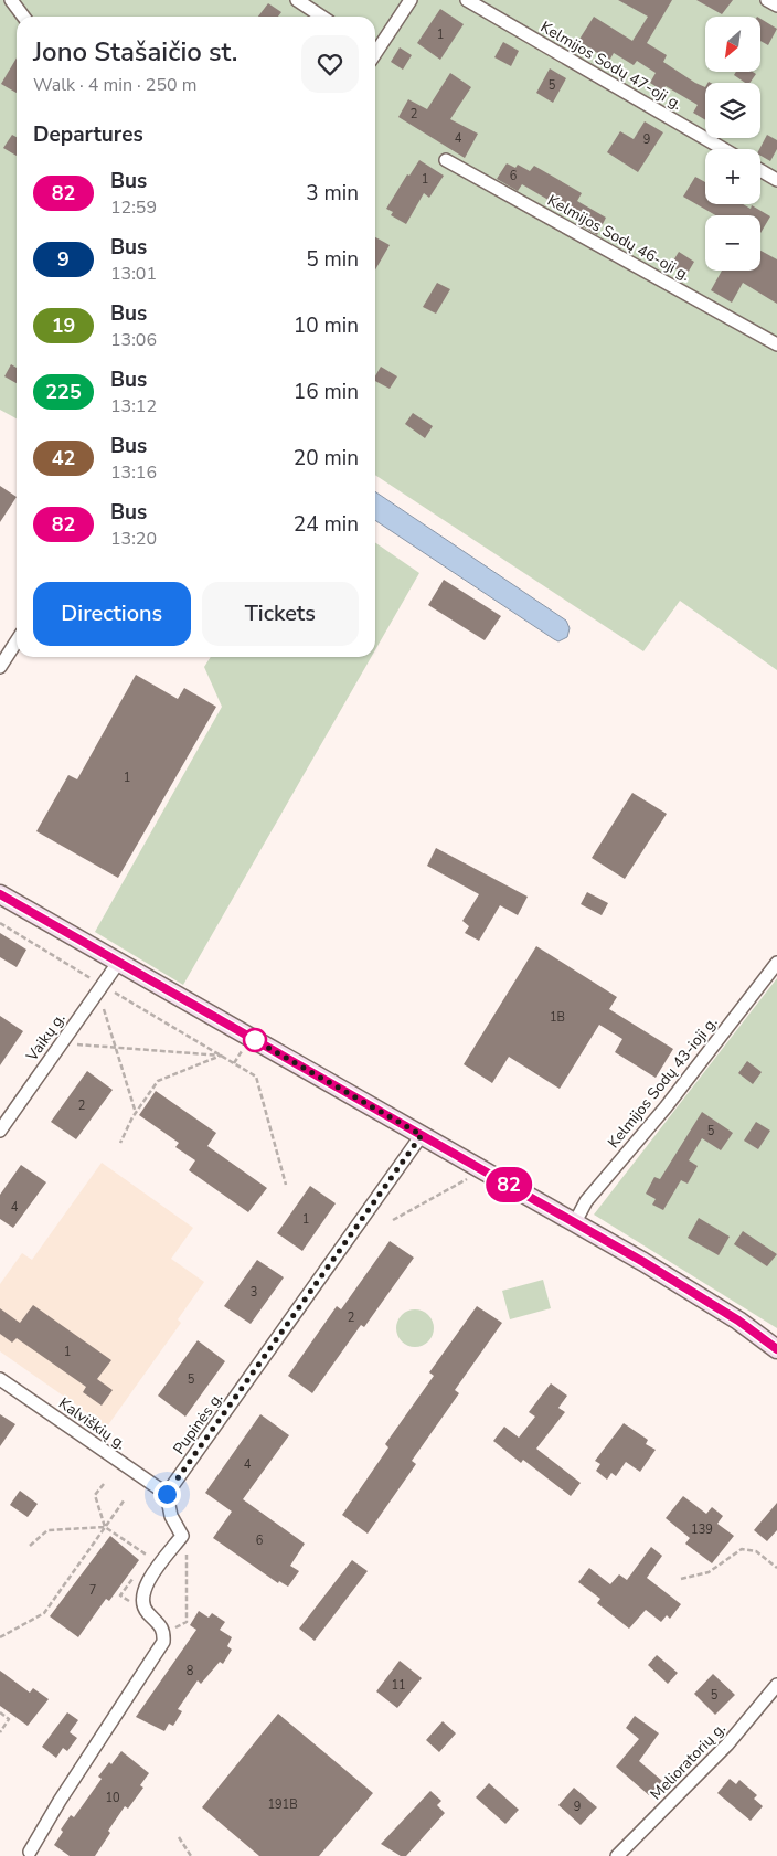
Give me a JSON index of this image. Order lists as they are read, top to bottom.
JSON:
{
  "streets": {
    "street": [
      "Kelmijos Sodų 47-oji g.",
      "Kelmijos Sodų 46-oji g.",
      "Vaikų g.",
      "Kelmijos Sodų 43-ioji g.",
      "Kalviškių g.",
      "Pupinės g.",
      "Melioratorių g."
    ]
  },
  "crossings": [
    ["Kalviškių g.", "Pupinės g."]
  ],
  "lines": ["bus line 82"],
  "house_numbers": [
    "1",
    "5",
    "2",
    "4",
    "9",
    "6",
    "1",
    "1",
    "1B",
    "2",
    "5",
    "4",
    "1",
    "3",
    "2",
    "1",
    "5",
    "4",
    "139",
    "6",
    "7",
    "8",
    "11",
    "5",
    "10",
    "191B",
    "9"
  ],
  "north": "bottom left",
  "page": {
    "on_map": "82",
    "map_buttons": ["+", "−"],
    "heading": [
      ["Jono Stašaičio st.", "Walk · 4 min · 250 m"],
      "Departures"
    ],
    "list": [
      {
        "mark": "82",
        "name": "Bus",
        "note": "12:59",
        "value": "3 min"
      },
      {
        "mark": "9",
        "name": "Bus",
        "note": "13:01",
        "value": "5 min"
      },
      {
        "mark": "19",
        "name": "Bus",
        "note": "13:06",
        "value": "10 min"
      },
      {
        "mark": "225",
        "name": "Bus",
        "note": "13:12",
        "value": "16 min"
      },
      {
        "mark": "42",
        "name": "Bus",
        "note": "13:16",
        "value": "20 min"
      },
      {
        "mark": "82",
        "name": "Bus",
        "note": "13:20",
        "value": "24 min"
      }
    ],
    "buttons": ["Directions", "Tickets"]
  }
}
